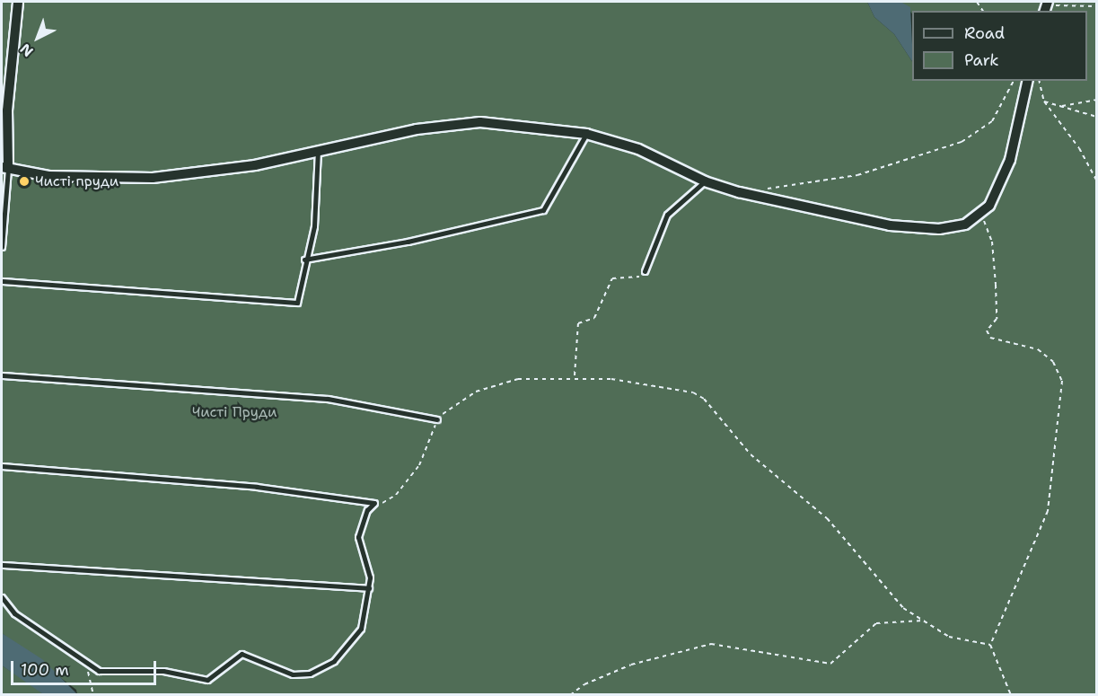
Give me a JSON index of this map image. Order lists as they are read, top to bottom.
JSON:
{
  "parks": ["Чисті Пруди"],
  "places": ["Чисті пруди"],
  "legend": ["Road", "Park"],
  "scale_bar": "100 m",
  "north": "bottom left"
}
